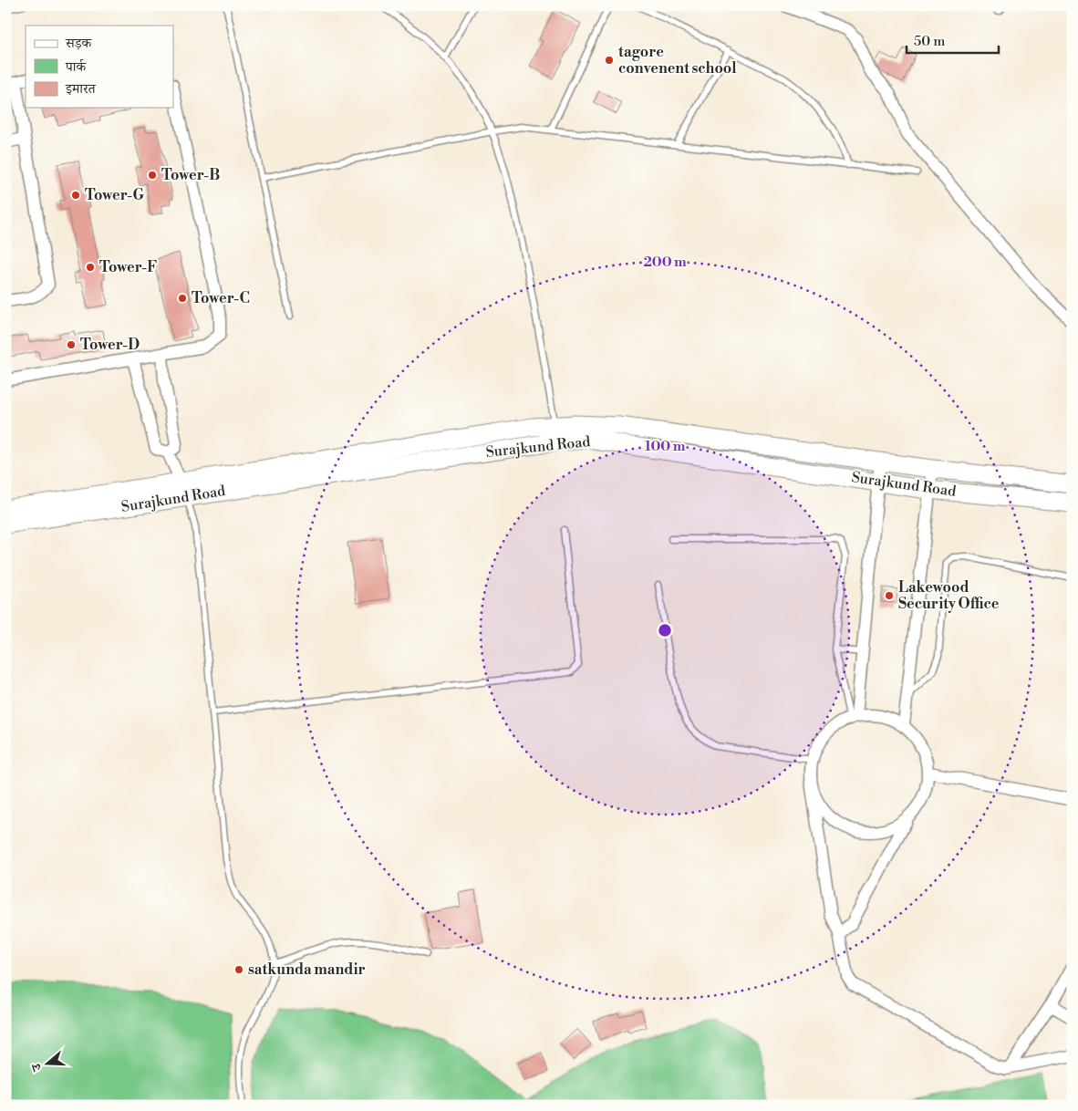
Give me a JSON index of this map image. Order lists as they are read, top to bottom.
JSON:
{
  "streets": {
    "main road": ["Surajkund Road"]
  },
  "places": [
    "tagore convenent school",
    "Tower-B",
    "Tower-G",
    "Tower-F",
    "Tower-C",
    "Tower-D",
    "Lakewood Security Office",
    "satkunda mandir"
  ],
  "legend": ["सड़क", "पार्क", "इमारत"],
  "scale_bar": "50 m",
  "north": "left",
  "rings": ["200 m", "100 m"]
}
